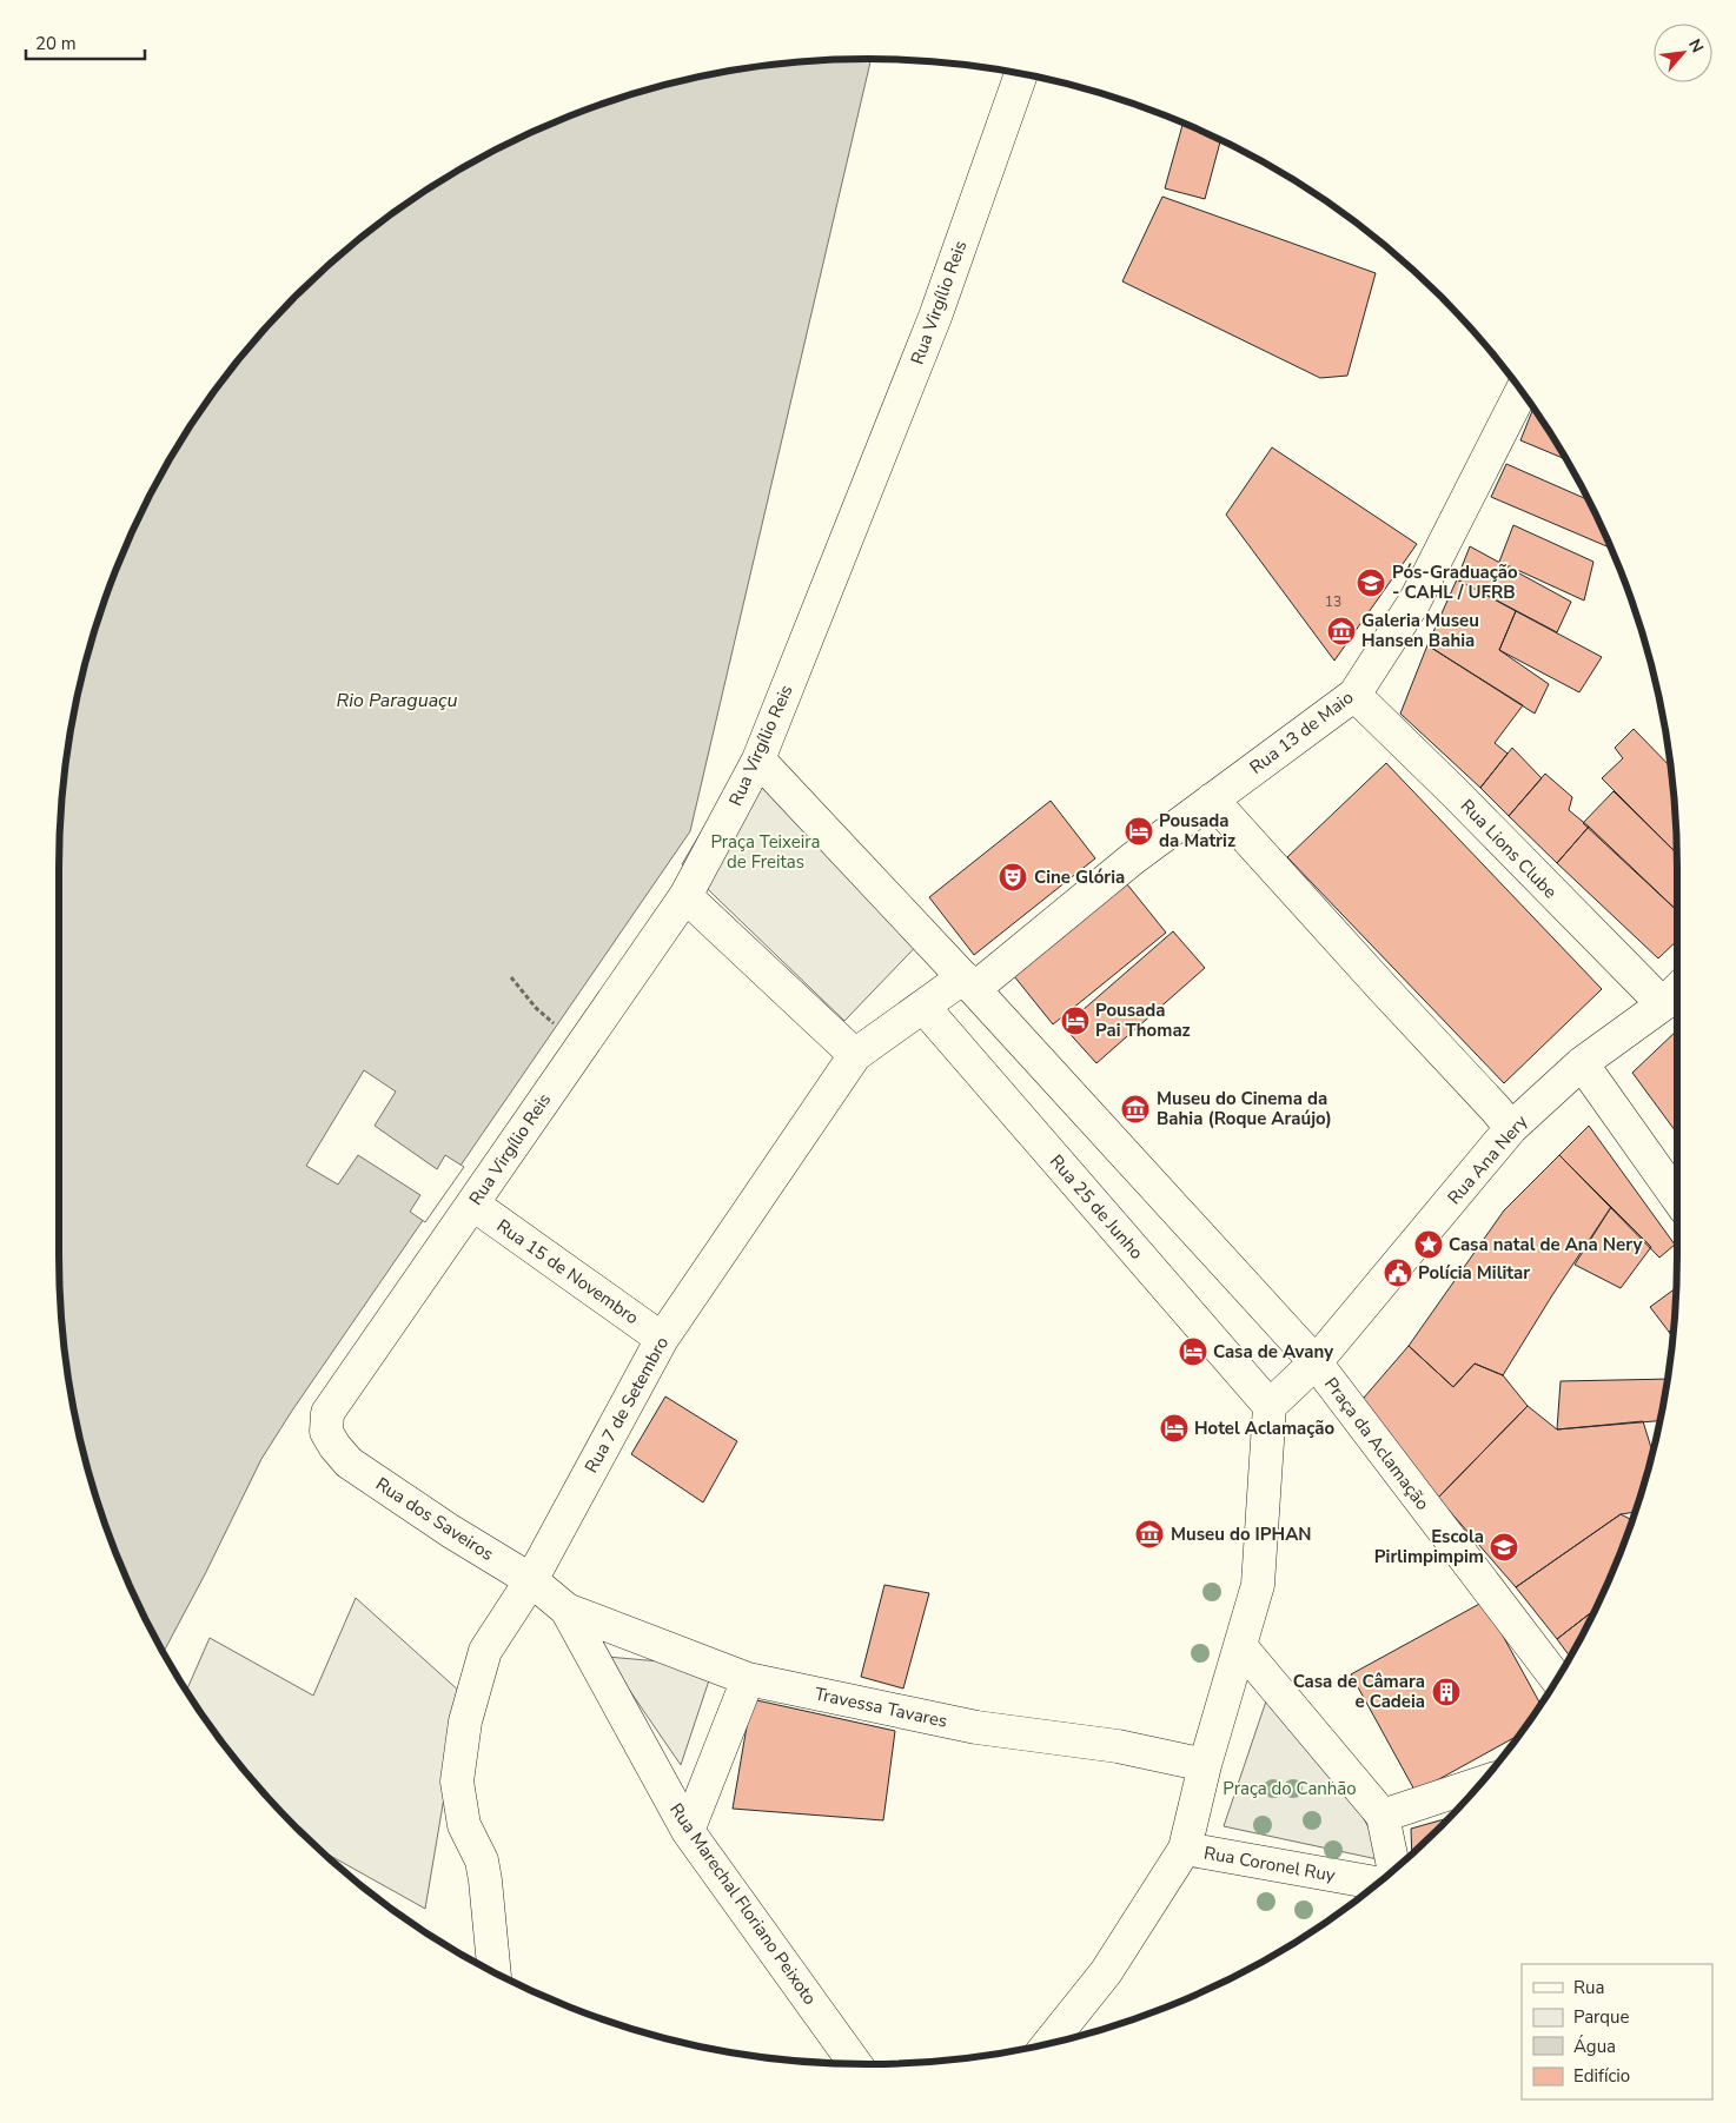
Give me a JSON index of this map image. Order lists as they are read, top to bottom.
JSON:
{
  "streets": {
    "street": [
      "Rua Virgílio Reis",
      "Rua 13 de Maio",
      "Rua Lions Clube",
      "Rua Ana Nery",
      "Rua 25 de Junho",
      "Rua 15 de Novembro",
      "Rua 7 de Setembro",
      "Praça da Aclamação",
      "Rua dos Saveiros",
      "Travessa Tavares",
      "Rua Coronel Ruy",
      "Rua Marechal Floriano Peixoto"
    ]
  },
  "crossings": [
    ["Rua Virgílio Reis", "Rua 15 de Novembro"],
    ["Rua Virgílio Reis", "Rua dos Saveiros"],
    ["Rua 13 de Maio", "Rua Lions Clube"],
    ["Rua Lions Clube", "Rua Ana Nery"],
    ["Rua Ana Nery", "Praça da Aclamação"],
    ["Rua 25 de Junho", "Praça da Aclamação"],
    ["Rua 15 de Novembro", "Rua 7 de Setembro"],
    ["Rua 7 de Setembro", "Rua dos Saveiros"],
    ["Rua dos Saveiros", "Travessa Tavares"],
    ["Rua dos Saveiros", "Rua Marechal Floriano Peixoto"],
    ["Travessa Tavares", "Rua Marechal Floriano Peixoto"]
  ],
  "water": ["Rio Paraguaçu"],
  "parks": ["Praça Teixeira de Freitas", "Praça do Canhão"],
  "places": {
    "school or university": ["Pós-Graduação - CAHL / UFRB", "Escola Pirlimpimpim"],
    "museum": ["Galeria Museu Hansen Bahia", "Museu do Cinema da Bahia (Roque Araújo)", "Museu do IPHAN"],
    "hotel": [
      "Pousada da Matriz",
      "Pousada Pai Thomaz",
      "Casa de Avany",
      "Hotel Aclamação"
    ],
    "theatre": ["Cine Glória"],
    "place": ["Casa natal de Ana Nery"],
    "public building": ["Polícia Militar"],
    "building": ["Casa de Câmara e Cadeia"]
  },
  "house_numbers": ["13"],
  "legend": [
    "Rua",
    "Parque",
    "Água",
    "Edifício"
  ],
  "scale_bar": "20 m",
  "north": "top right"
}
